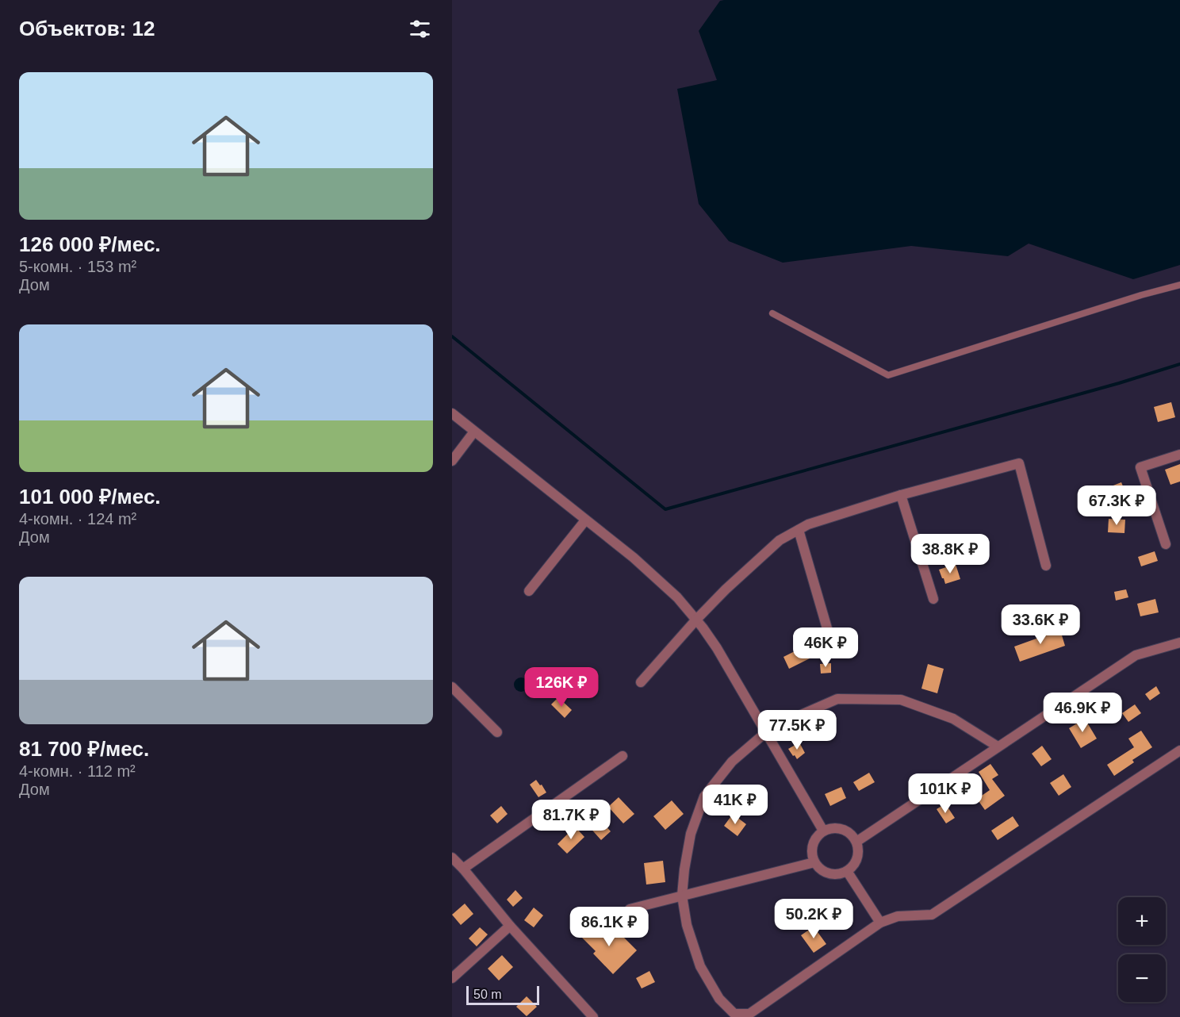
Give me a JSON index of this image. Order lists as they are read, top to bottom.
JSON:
{
  "scale_bar": "50 m",
  "page": {
    "heading": "Объектов: 12",
    "list": [
      {
        "name": "126 000 ₽/мес.",
        "note": "5-комн. · 153 m² · Дом"
      },
      {
        "name": "101 000 ₽/мес.",
        "note": "4-комн. · 124 m² · Дом"
      },
      {
        "name": "81 700 ₽/мес.",
        "note": "4-комн. · 112 m² · Дом"
      }
    ],
    "price": [
      "67.3K ₽",
      "38.8K ₽",
      "33.6K ₽",
      "46K ₽",
      "126K ₽",
      "46.9K ₽",
      "77.5K ₽",
      "101K ₽",
      "41K ₽",
      "81.7K ₽",
      "50.2K ₽",
      "86.1K ₽"
    ],
    "map_buttons": ["+", "−"],
    "scale": "50 m"
  }
}
